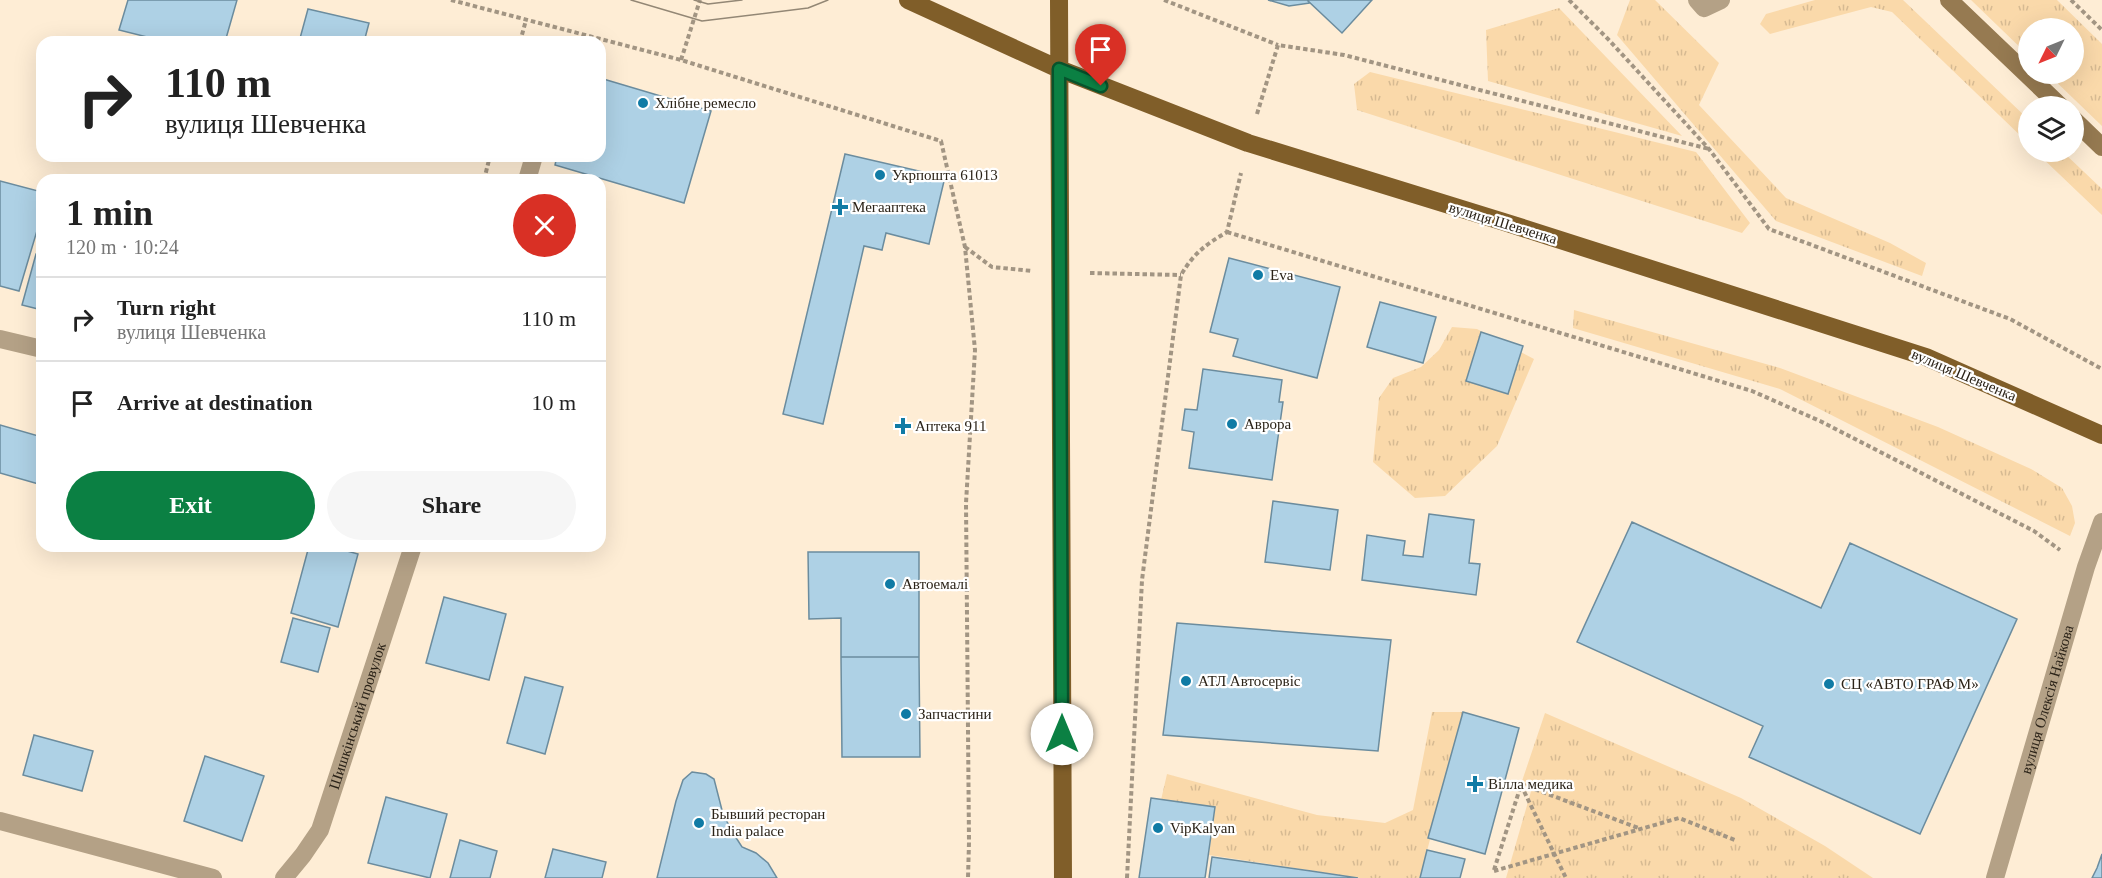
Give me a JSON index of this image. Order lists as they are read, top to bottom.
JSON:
{
  "streets": {
    "main road": ["вулиця Шевченка"],
    "street": ["вулиця Олексія Найкова", "Шишкінський провулок"]
  },
  "places": {
    "other": [
      "Хлібне ремесло",
      "Укрпошта 61013",
      "Eva",
      "Аврора",
      "Автоемалі",
      "АТЛ Автосервіс",
      "СЦ «АВТО ГРАФ М»",
      "Запчастини",
      "Бывший ресторан India palace",
      "VipKalyan"
    ],
    "health": ["Мегааптека", "Аптека 911", "Вілла медика"]
  },
  "north": "bottom left",
  "page": {
    "turn": ["110 m", "вулиця Шевченка"],
    "heading": ["1 min", "120 m · 10:24"],
    "list": [
      {
        "name": "Turn right",
        "note": "вулиця Шевченка",
        "value": "110 m"
      },
      {
        "name": "Arrive at destination",
        "value": "10 m"
      }
    ],
    "buttons": ["Exit", "Share"]
  }
}
